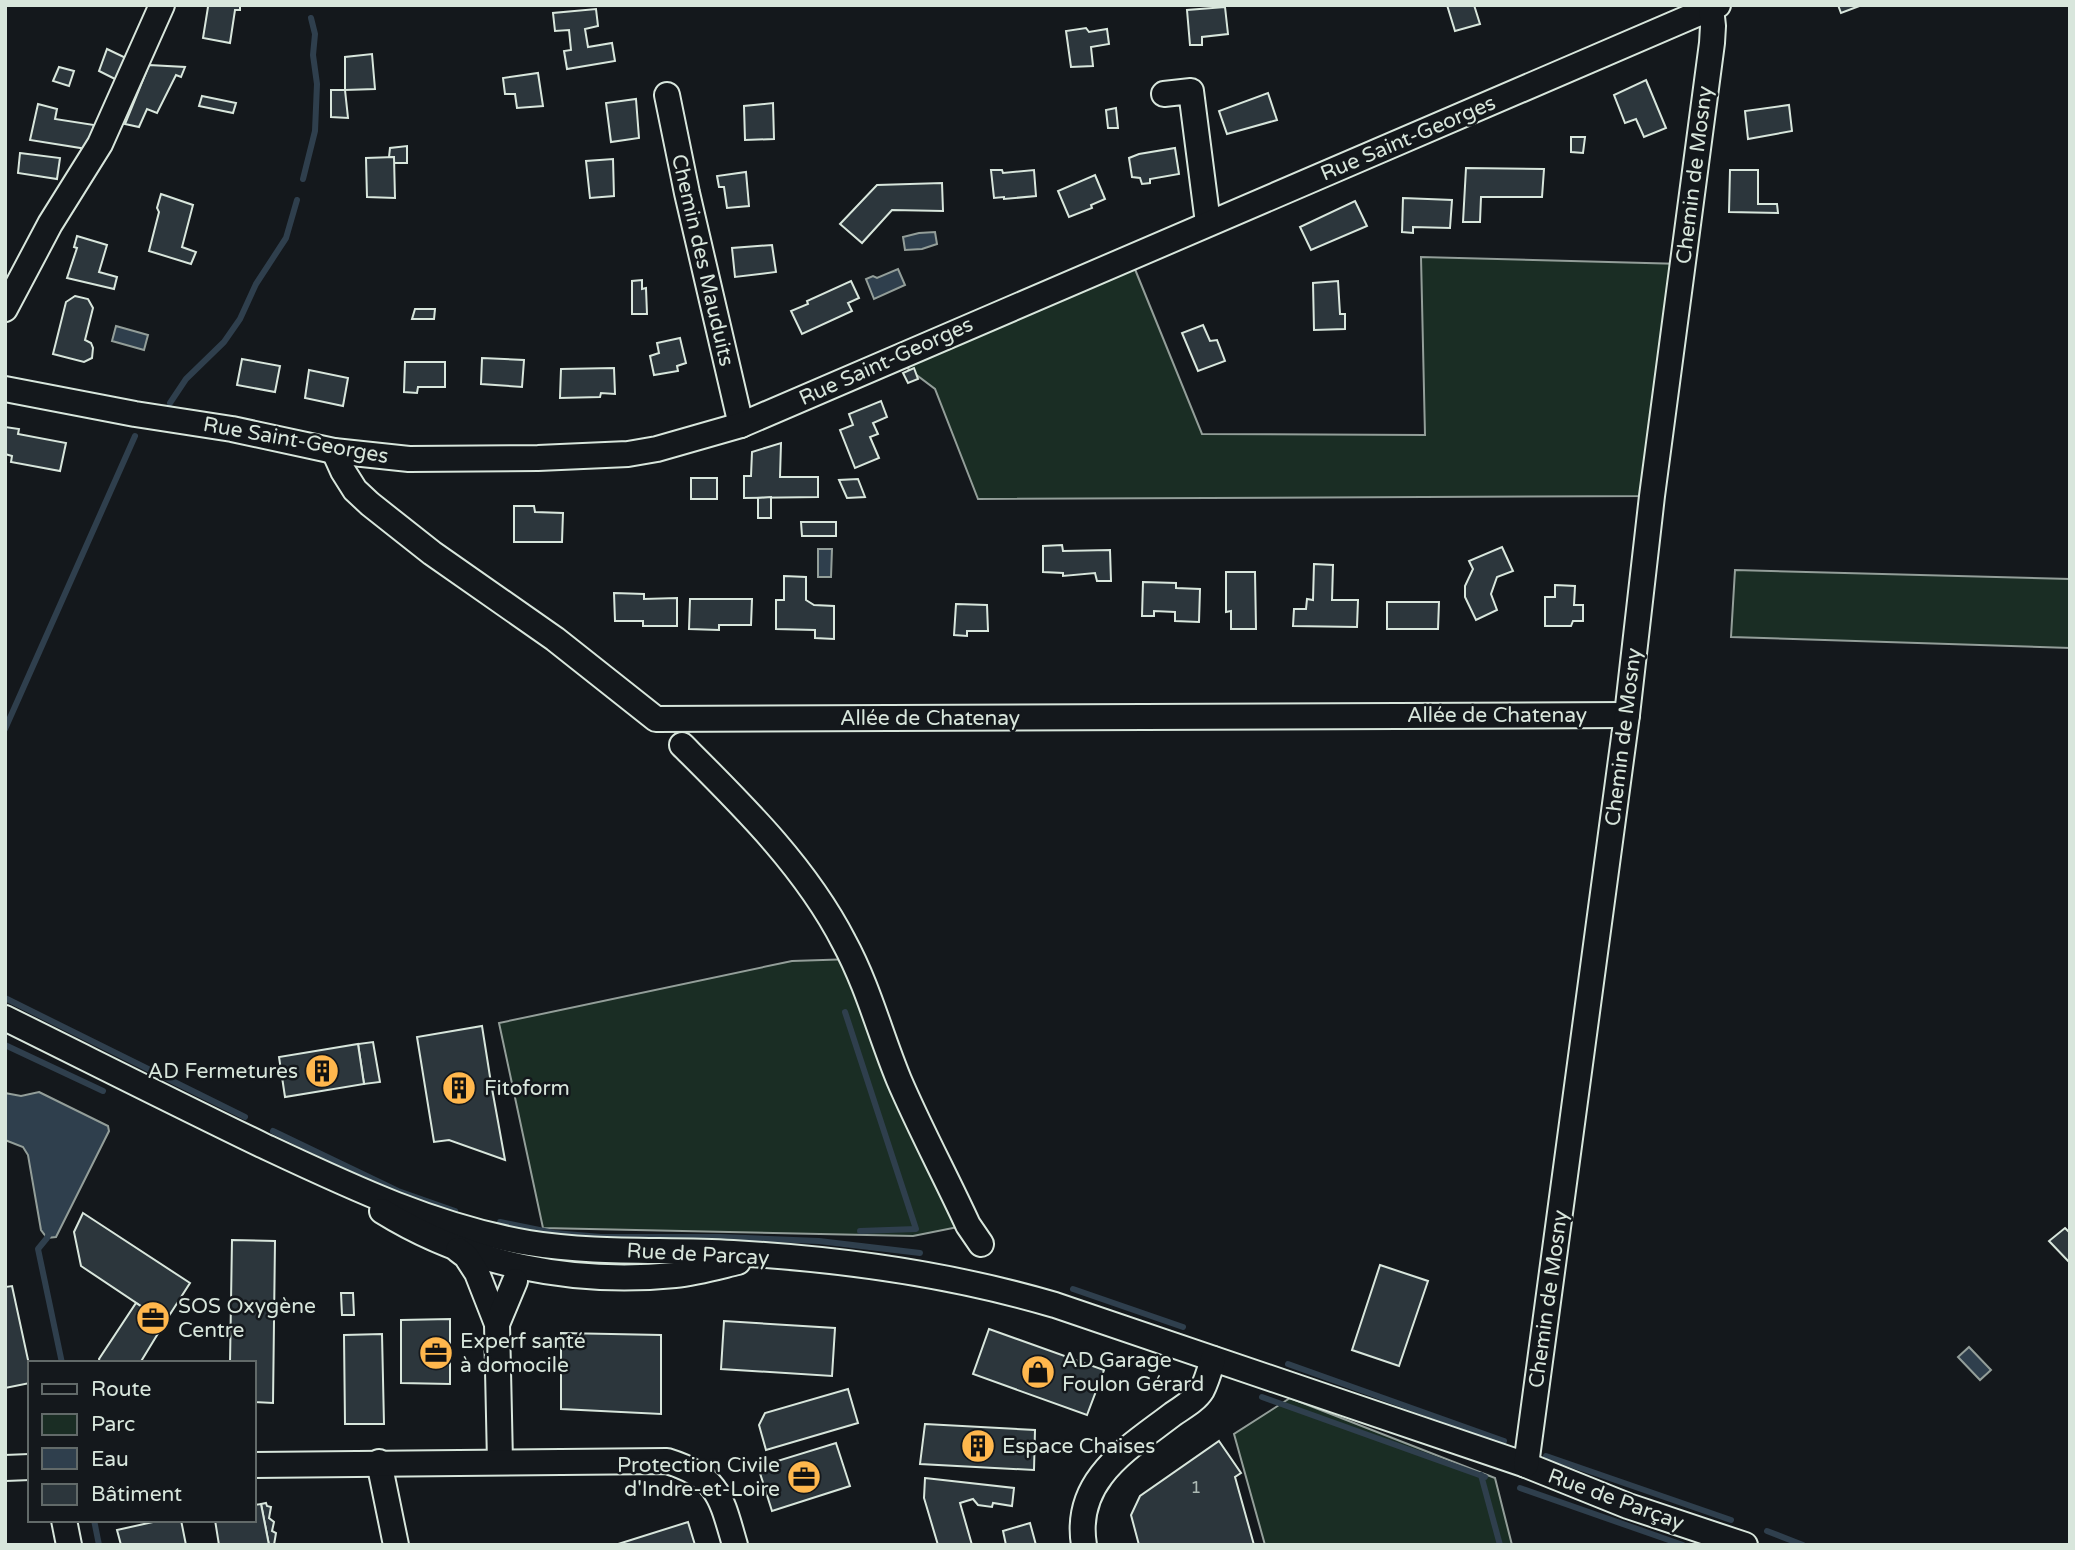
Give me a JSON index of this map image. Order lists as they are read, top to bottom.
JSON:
{
  "streets": {
    "street": [
      "Rue Saint-Georges",
      "Chemin de Mosny",
      "Chemin des Mauduits",
      "Allée de Chatenay",
      "Rue de Parcay",
      "Rue de Parçay"
    ]
  },
  "crossings": [
    ["Rue Saint-Georges", "Chemin de Mosny"],
    ["Rue Saint-Georges", "Chemin des Mauduits"],
    ["Chemin de Mosny", "Allée de Chatenay"],
    ["Chemin de Mosny", "Rue de Parçay"],
    ["Rue de Parcay", "Rue de Parçay"]
  ],
  "places": {
    "building": ["AD Fermetures", "Fitoform", "Espace Chaises"],
    "office": ["SOS Oxygène Centre", "Experf santé à domocile", "Protection Civile d'Indre-et-Loire"],
    "shop": ["AD Garage Foulon Gérard"]
  },
  "house_numbers": ["1"],
  "legend": [
    "Route",
    "Parc",
    "Eau",
    "Bâtiment"
  ]
}
